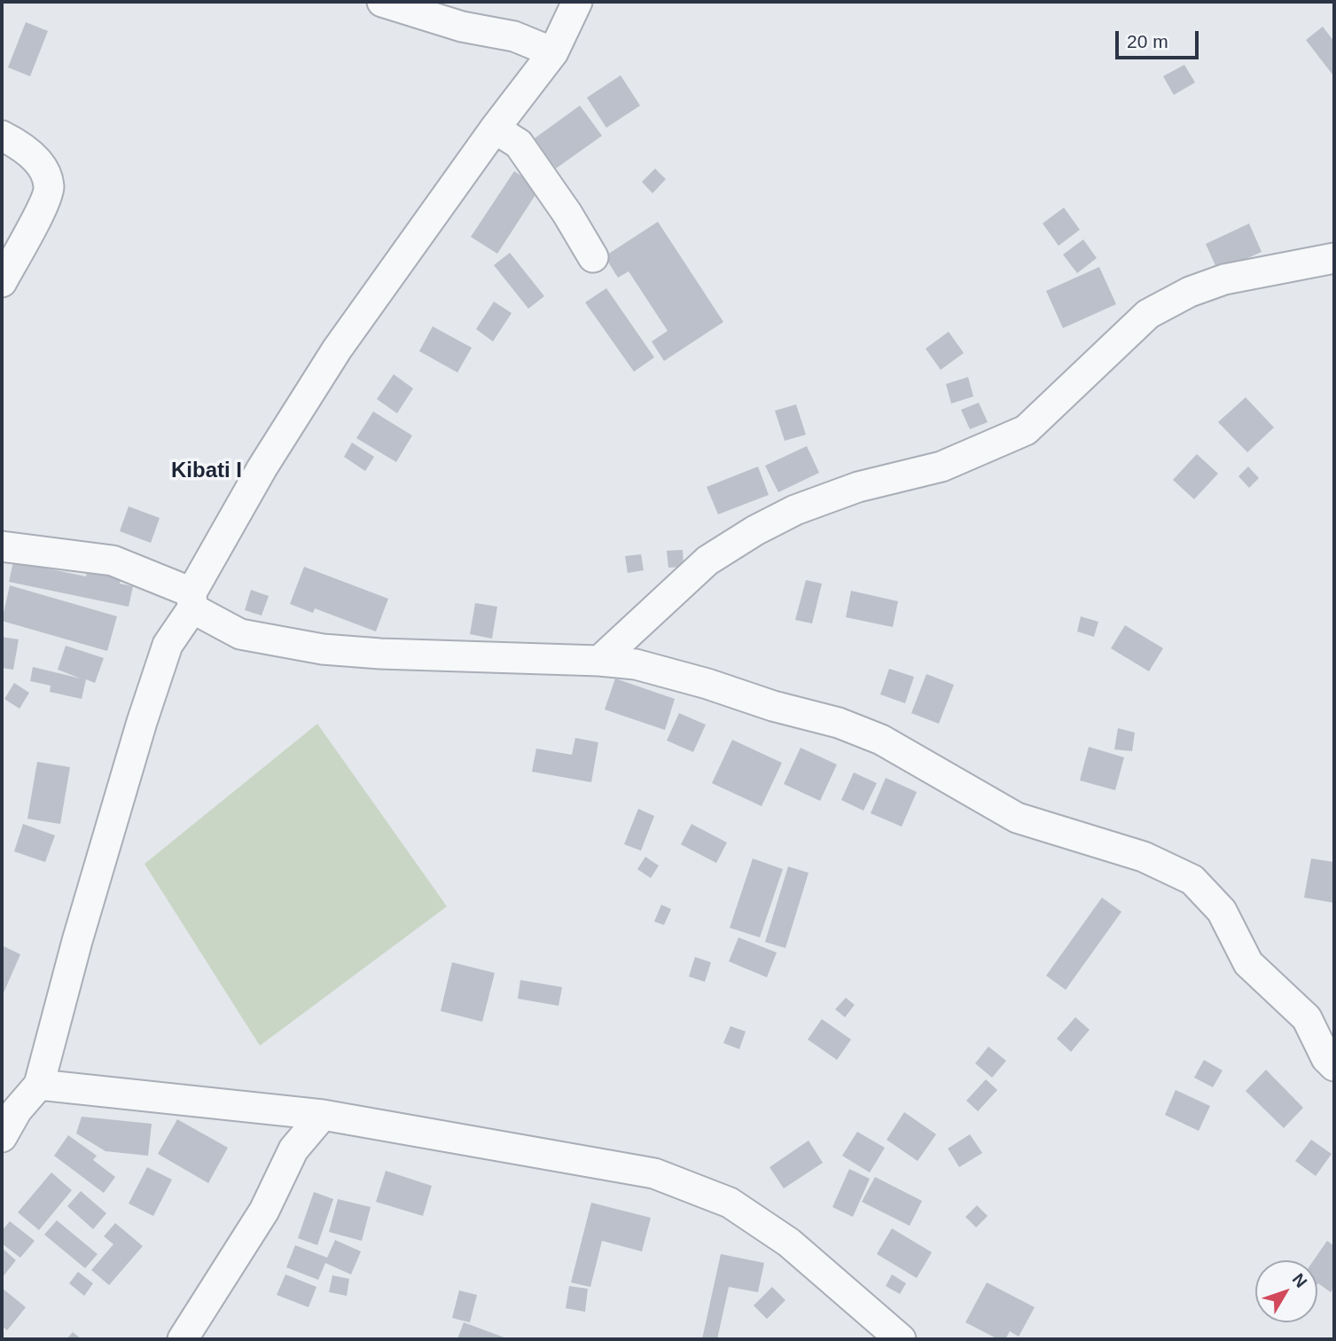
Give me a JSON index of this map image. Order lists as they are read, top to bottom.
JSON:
{
  "districts": ["Kibati I"],
  "scale_bar": "20 m",
  "north": "top right"
}
